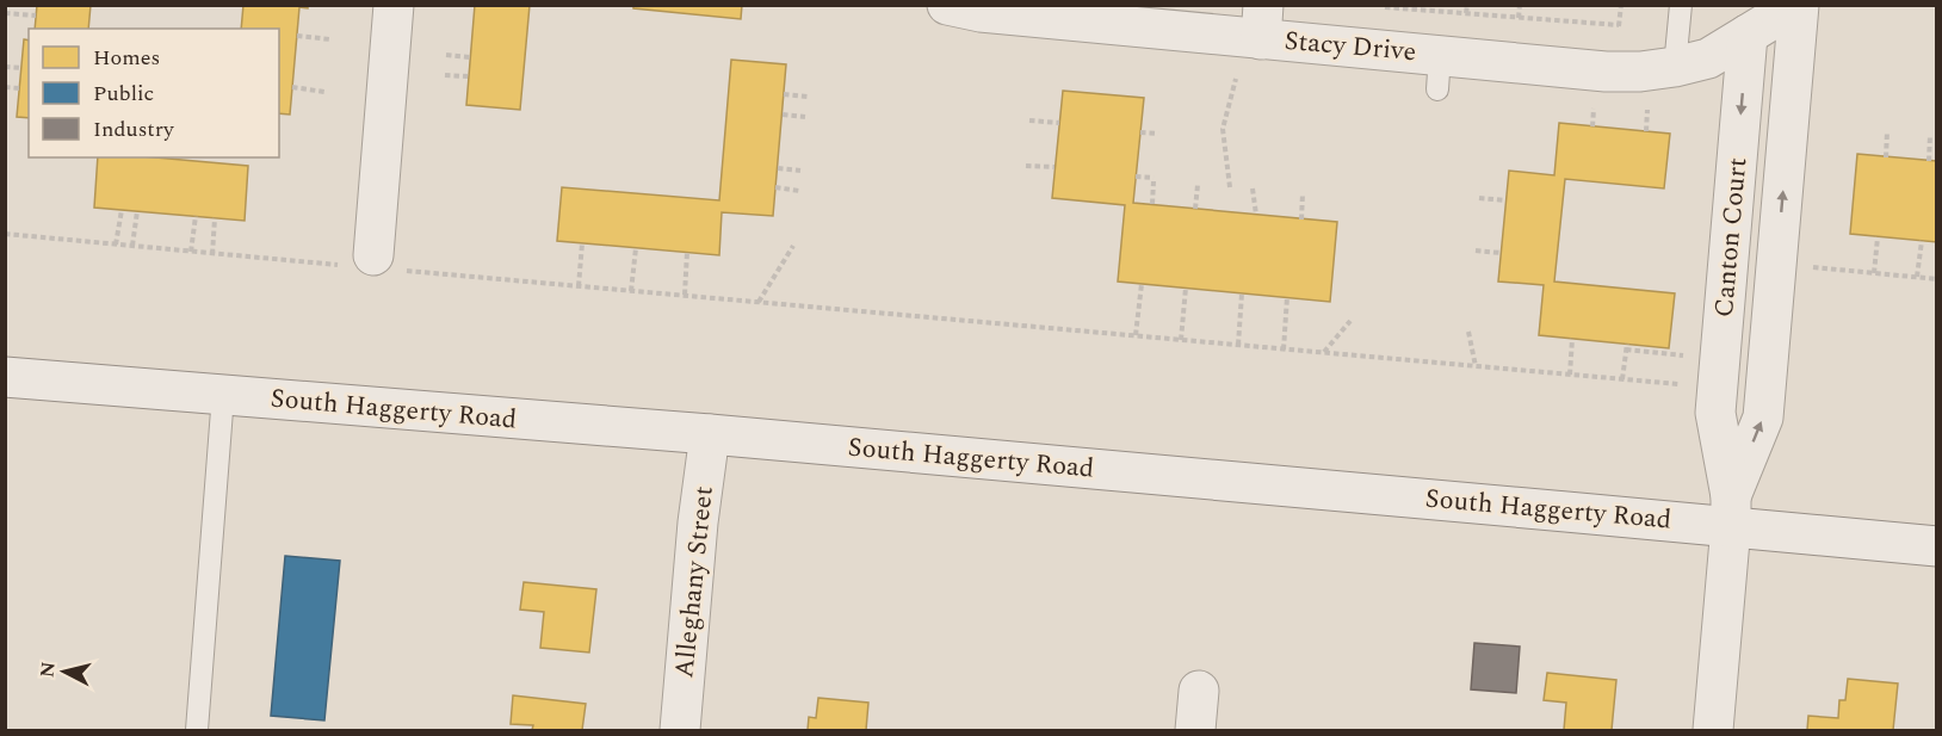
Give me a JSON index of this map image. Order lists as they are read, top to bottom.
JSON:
{
  "streets": {
    "street": [
      "Stacy Drive",
      "Canton Court",
      "South Haggerty Road",
      "Alleghany Street"
    ]
  },
  "crossings": [
    ["Stacy Drive", "Canton Court"],
    ["Canton Court", "South Haggerty Road"],
    ["South Haggerty Road", "Alleghany Street"]
  ],
  "legend": ["Homes", "Public", "Industry"],
  "north": "left"
}
